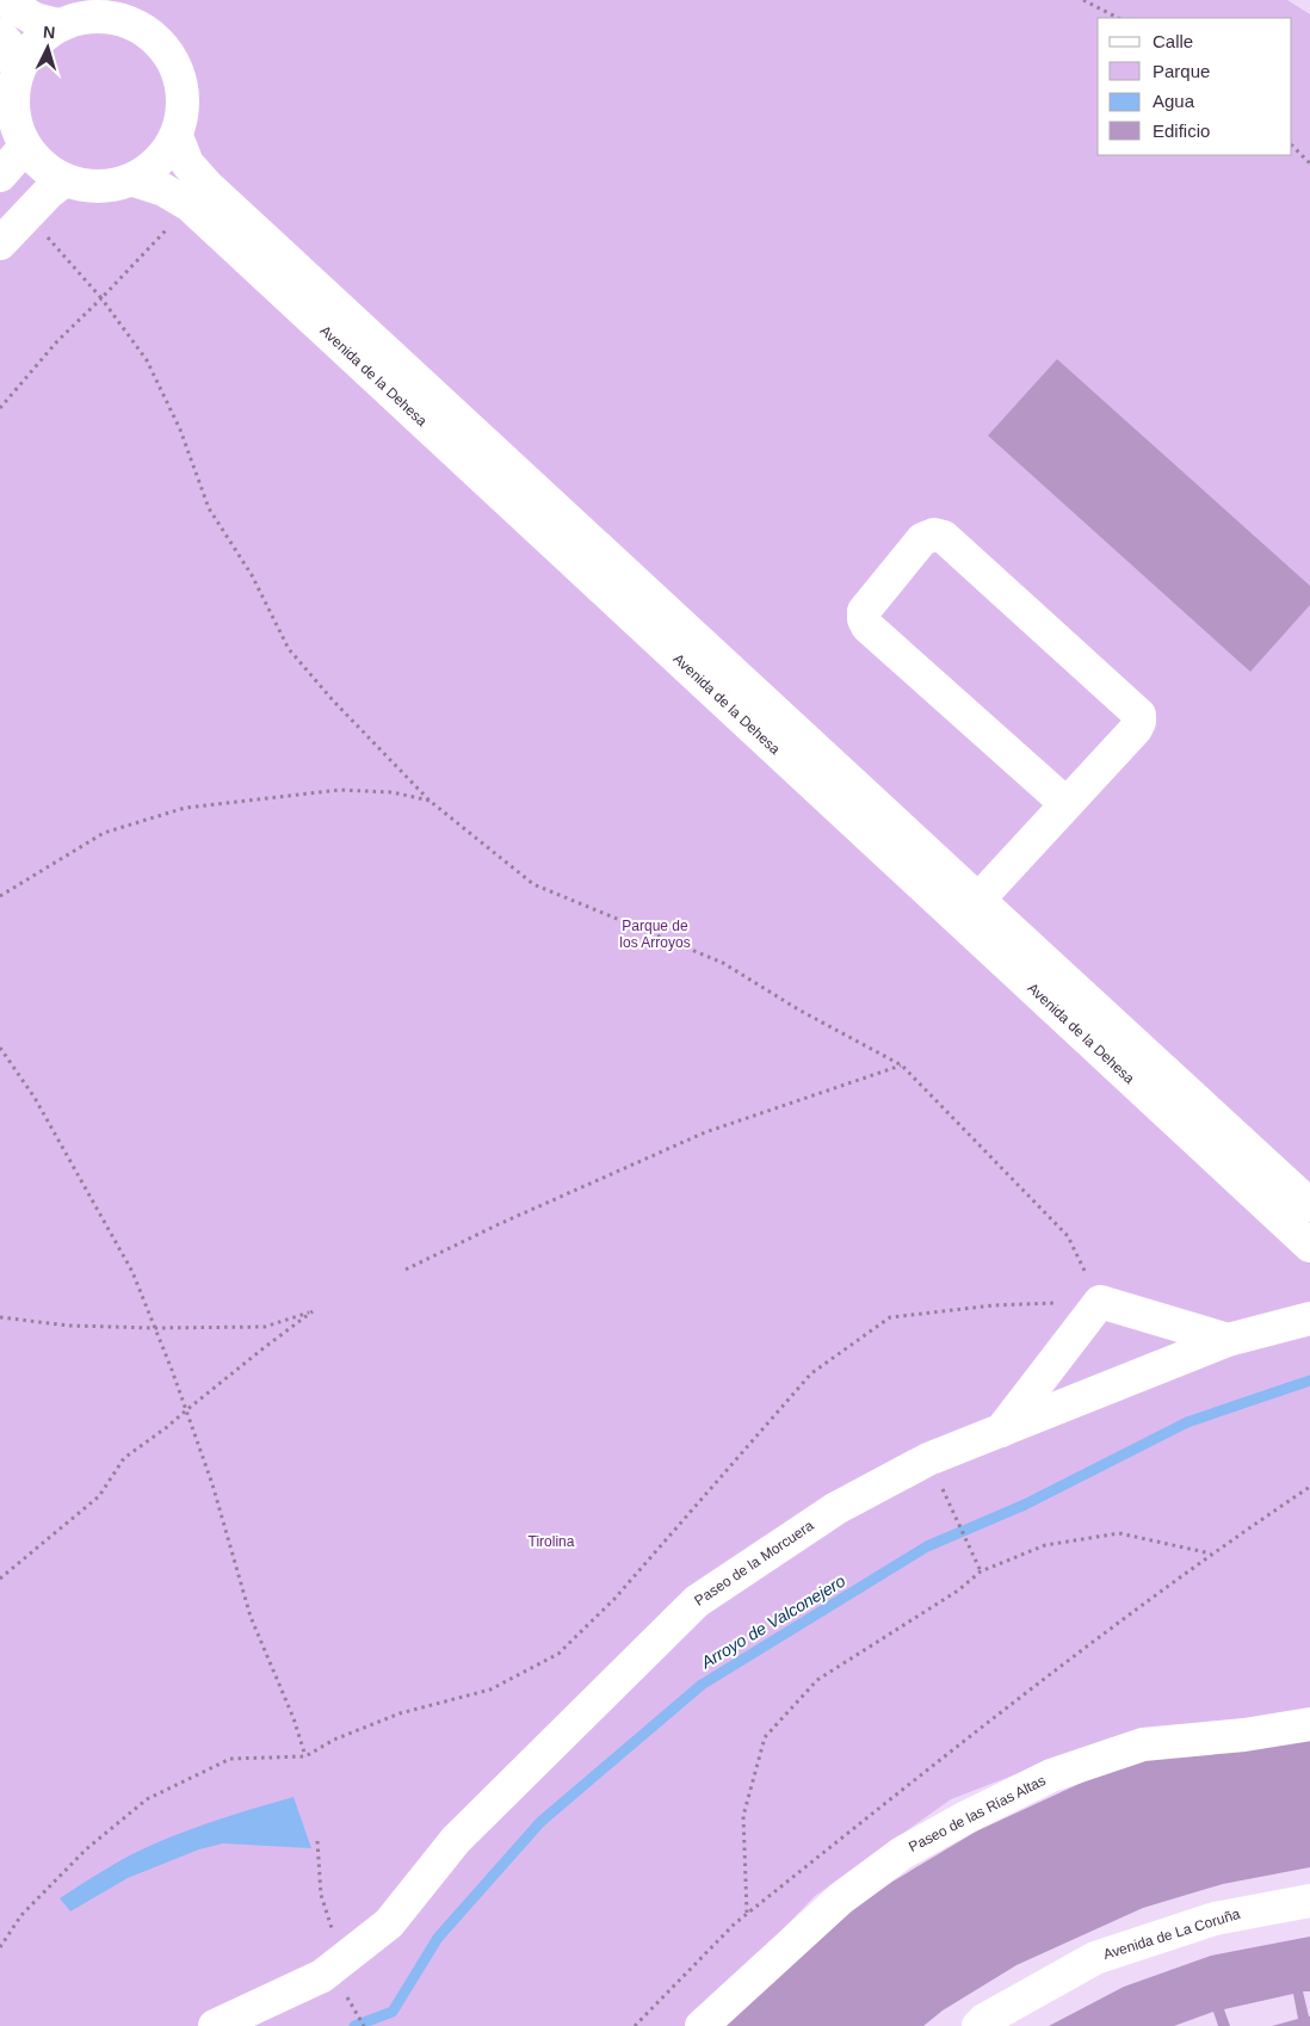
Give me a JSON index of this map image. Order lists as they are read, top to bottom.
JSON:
{
  "streets": {
    "street": [
      "Avenida de la Dehesa",
      "Paseo de la Morcuera",
      "Paseo de las Rías Altas",
      "Avenida de La Coruña"
    ]
  },
  "water": ["Arroyo de Valconejero"],
  "parks": ["Parque de los Arroyos", "Tirolina"],
  "legend": [
    "Calle",
    "Parque",
    "Agua",
    "Edificio"
  ],
  "north": "top"
}
